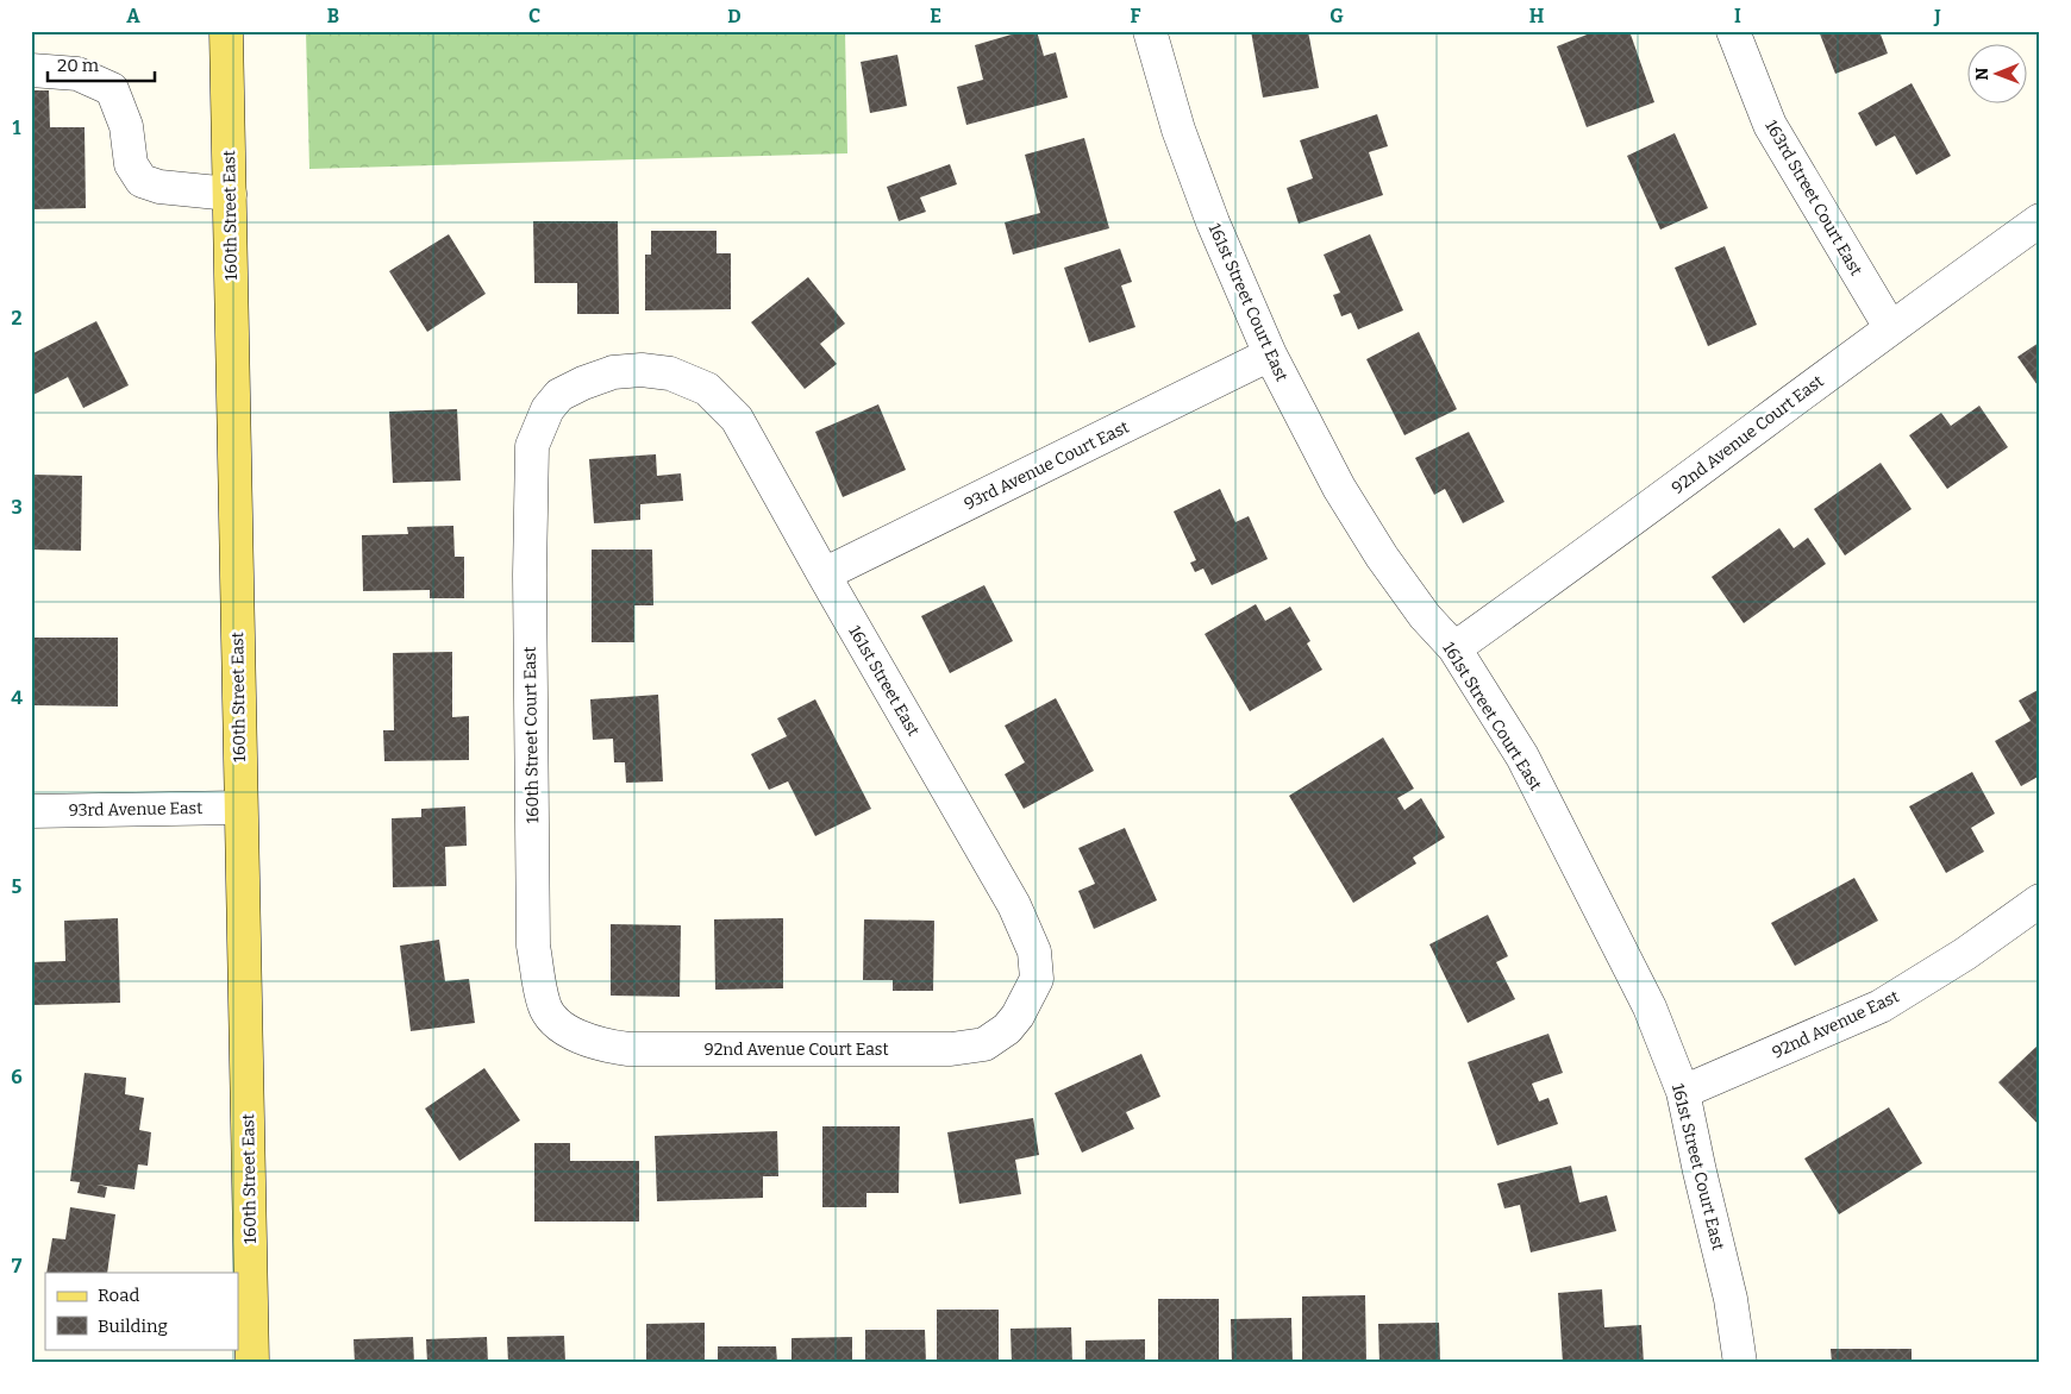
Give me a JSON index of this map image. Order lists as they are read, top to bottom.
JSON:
{
  "streets": {
    "main road": ["160th Street East"],
    "street": [
      "163rd Street Court East",
      "161st Street Court East",
      "92nd Avenue Court East",
      "93rd Avenue Court East",
      "161st Street East",
      "160th Street Court East",
      "93rd Avenue East",
      "92nd Avenue East"
    ]
  },
  "crossings": [
    ["163rd Street Court East", "92nd Avenue Court East"],
    ["160th Street East", "93rd Avenue East"],
    ["161st Street Court East", "92nd Avenue Court East"],
    ["161st Street Court East", "93rd Avenue Court East"],
    ["161st Street Court East", "92nd Avenue East"],
    ["92nd Avenue Court East", "161st Street East"],
    ["92nd Avenue Court East", "160th Street Court East"],
    ["93rd Avenue Court East", "161st Street East"],
    ["161st Street East", "160th Street Court East"]
  ],
  "legend": ["Road", "Building"],
  "scale_bar": "20 m",
  "north": "left",
  "grid": {
    "columns": [
      "A",
      "B",
      "C",
      "D",
      "E",
      "F",
      "G",
      "H",
      "I",
      "J"
    ],
    "rows": [
      "1",
      "2",
      "3",
      "4",
      "5",
      "6",
      "7"
    ]
  }
}
